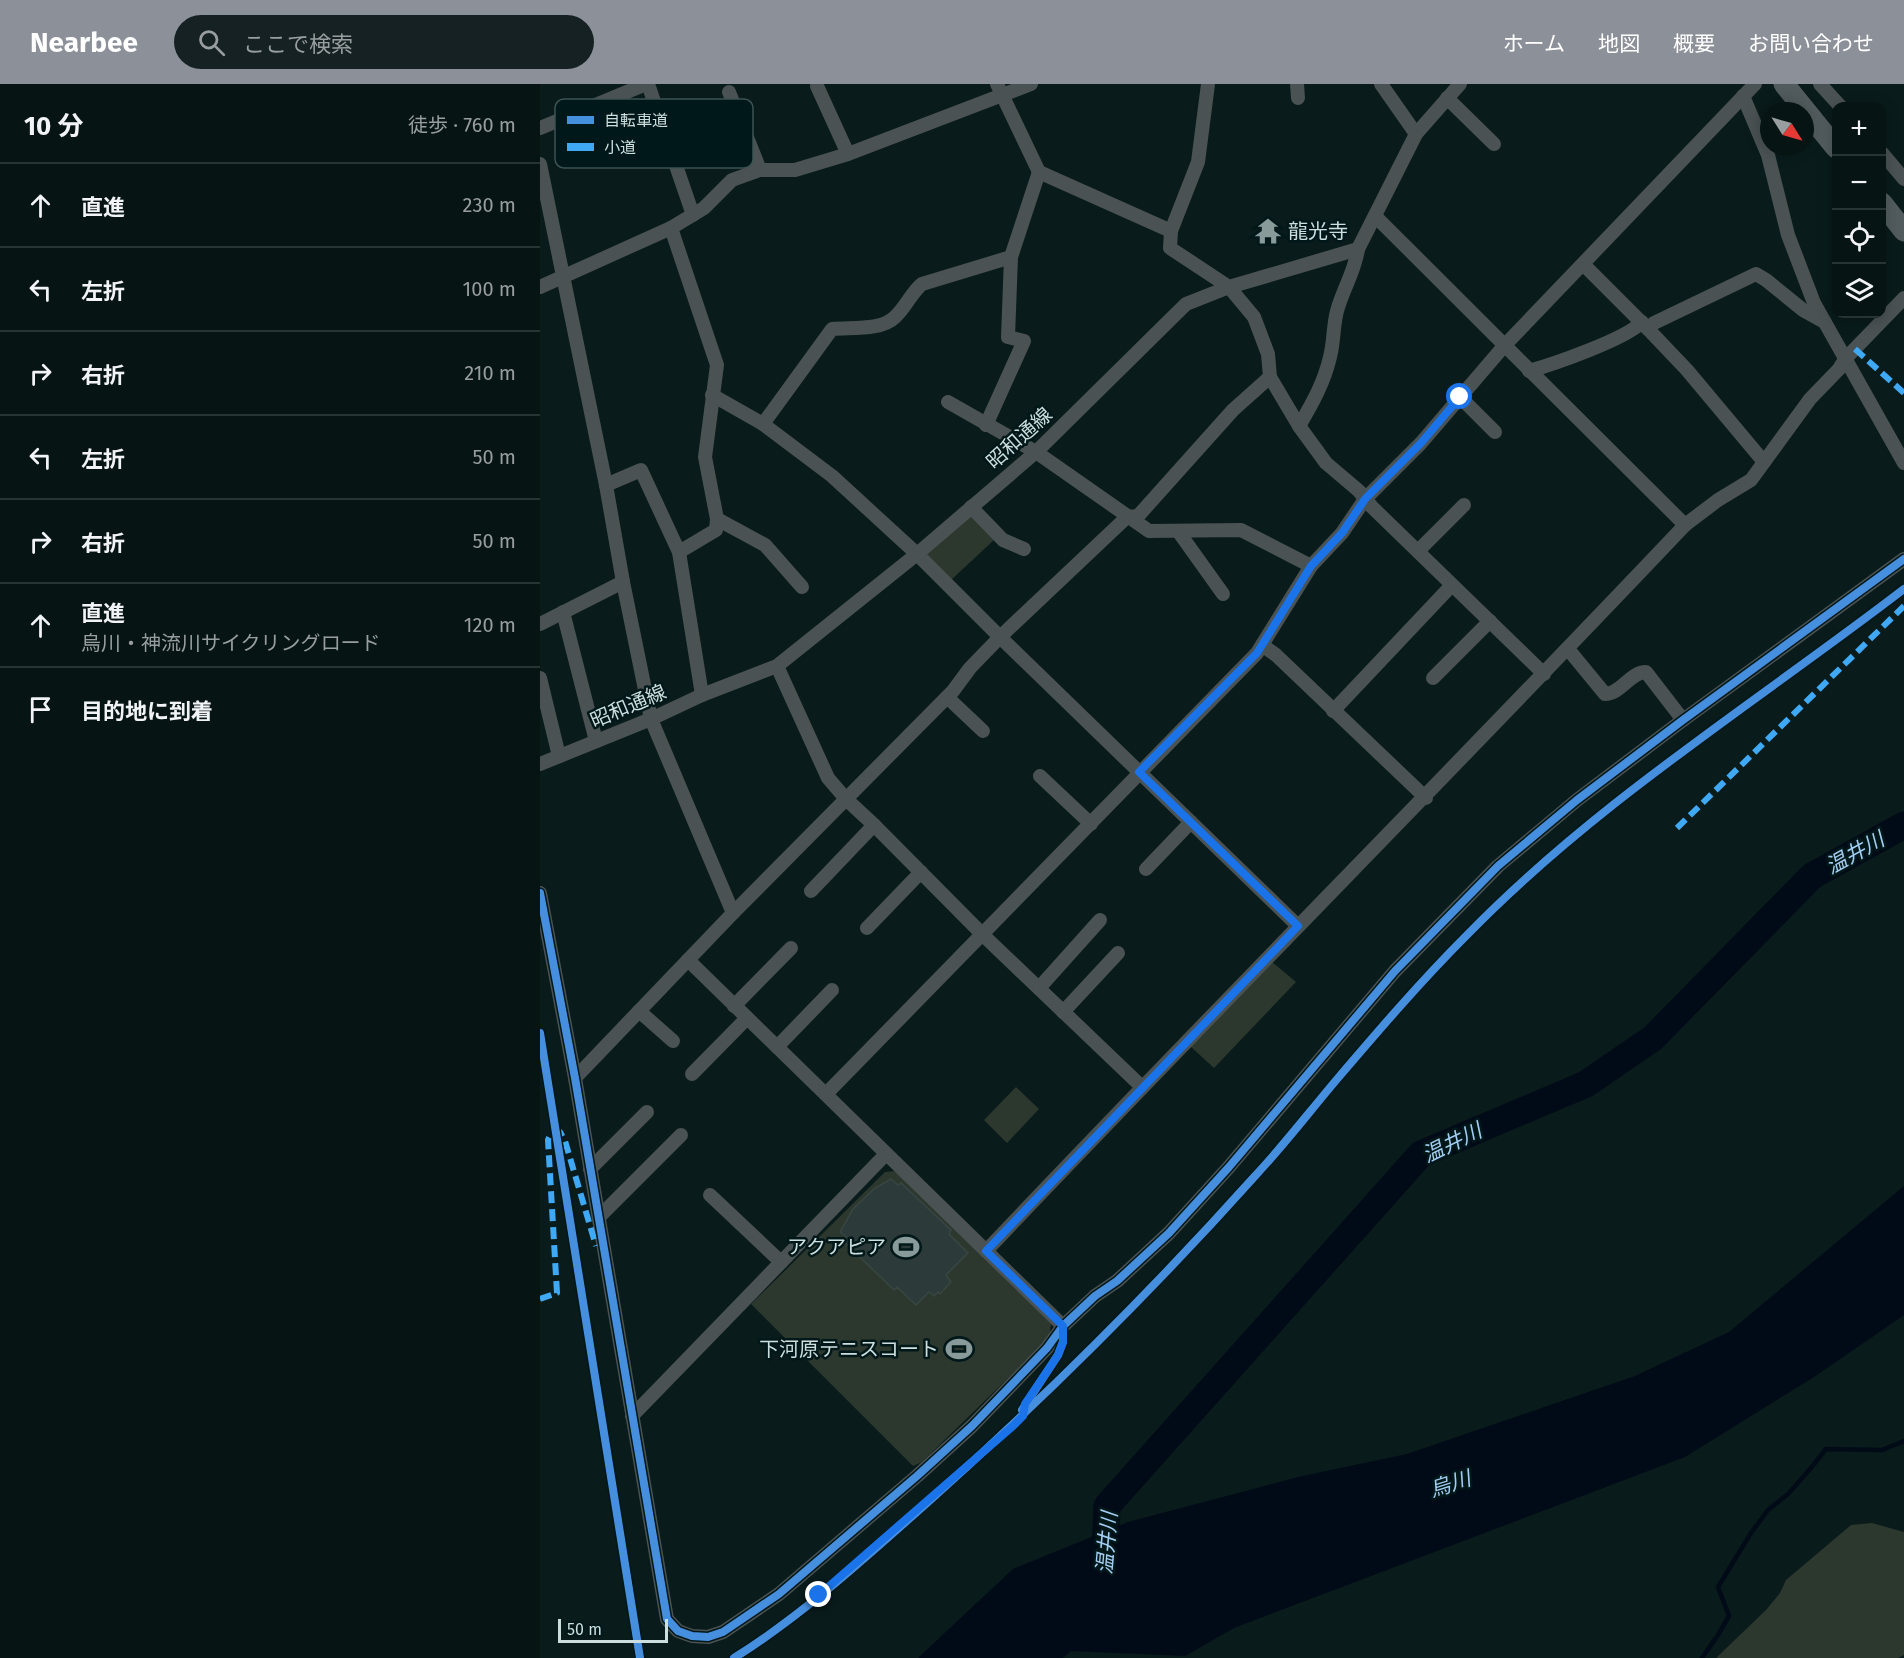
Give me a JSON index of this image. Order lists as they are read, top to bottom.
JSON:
{
  "streets": {
    "street": ["昭和通線"]
  },
  "water": ["温井川", "烏川"],
  "places": {
    "temple": ["龍光寺"],
    "sports": ["アクアピア", "下河原テニスコート"]
  },
  "legend": ["自転車道", "小道"],
  "scale_bar": "50 m",
  "north": "bottom right",
  "page": {
    "header": "Nearbee",
    "search": "ここで検索",
    "nav": [
      "ホーム",
      "地図",
      "概要",
      "お問い合わせ"
    ],
    "heading": ["10 分", "徒歩 · 760 m"],
    "map_buttons": ["+", "−"],
    "list": [
      ["直進", "230 m"],
      ["左折", "100 m"],
      ["右折", "210 m"],
      ["左折", "50 m"],
      ["右折", "50 m"],
      ["直進", "烏川・神流川サイクリングロード", "120 m"],
      "目的地に到着"
    ],
    "scale": "50 m"
  }
}
